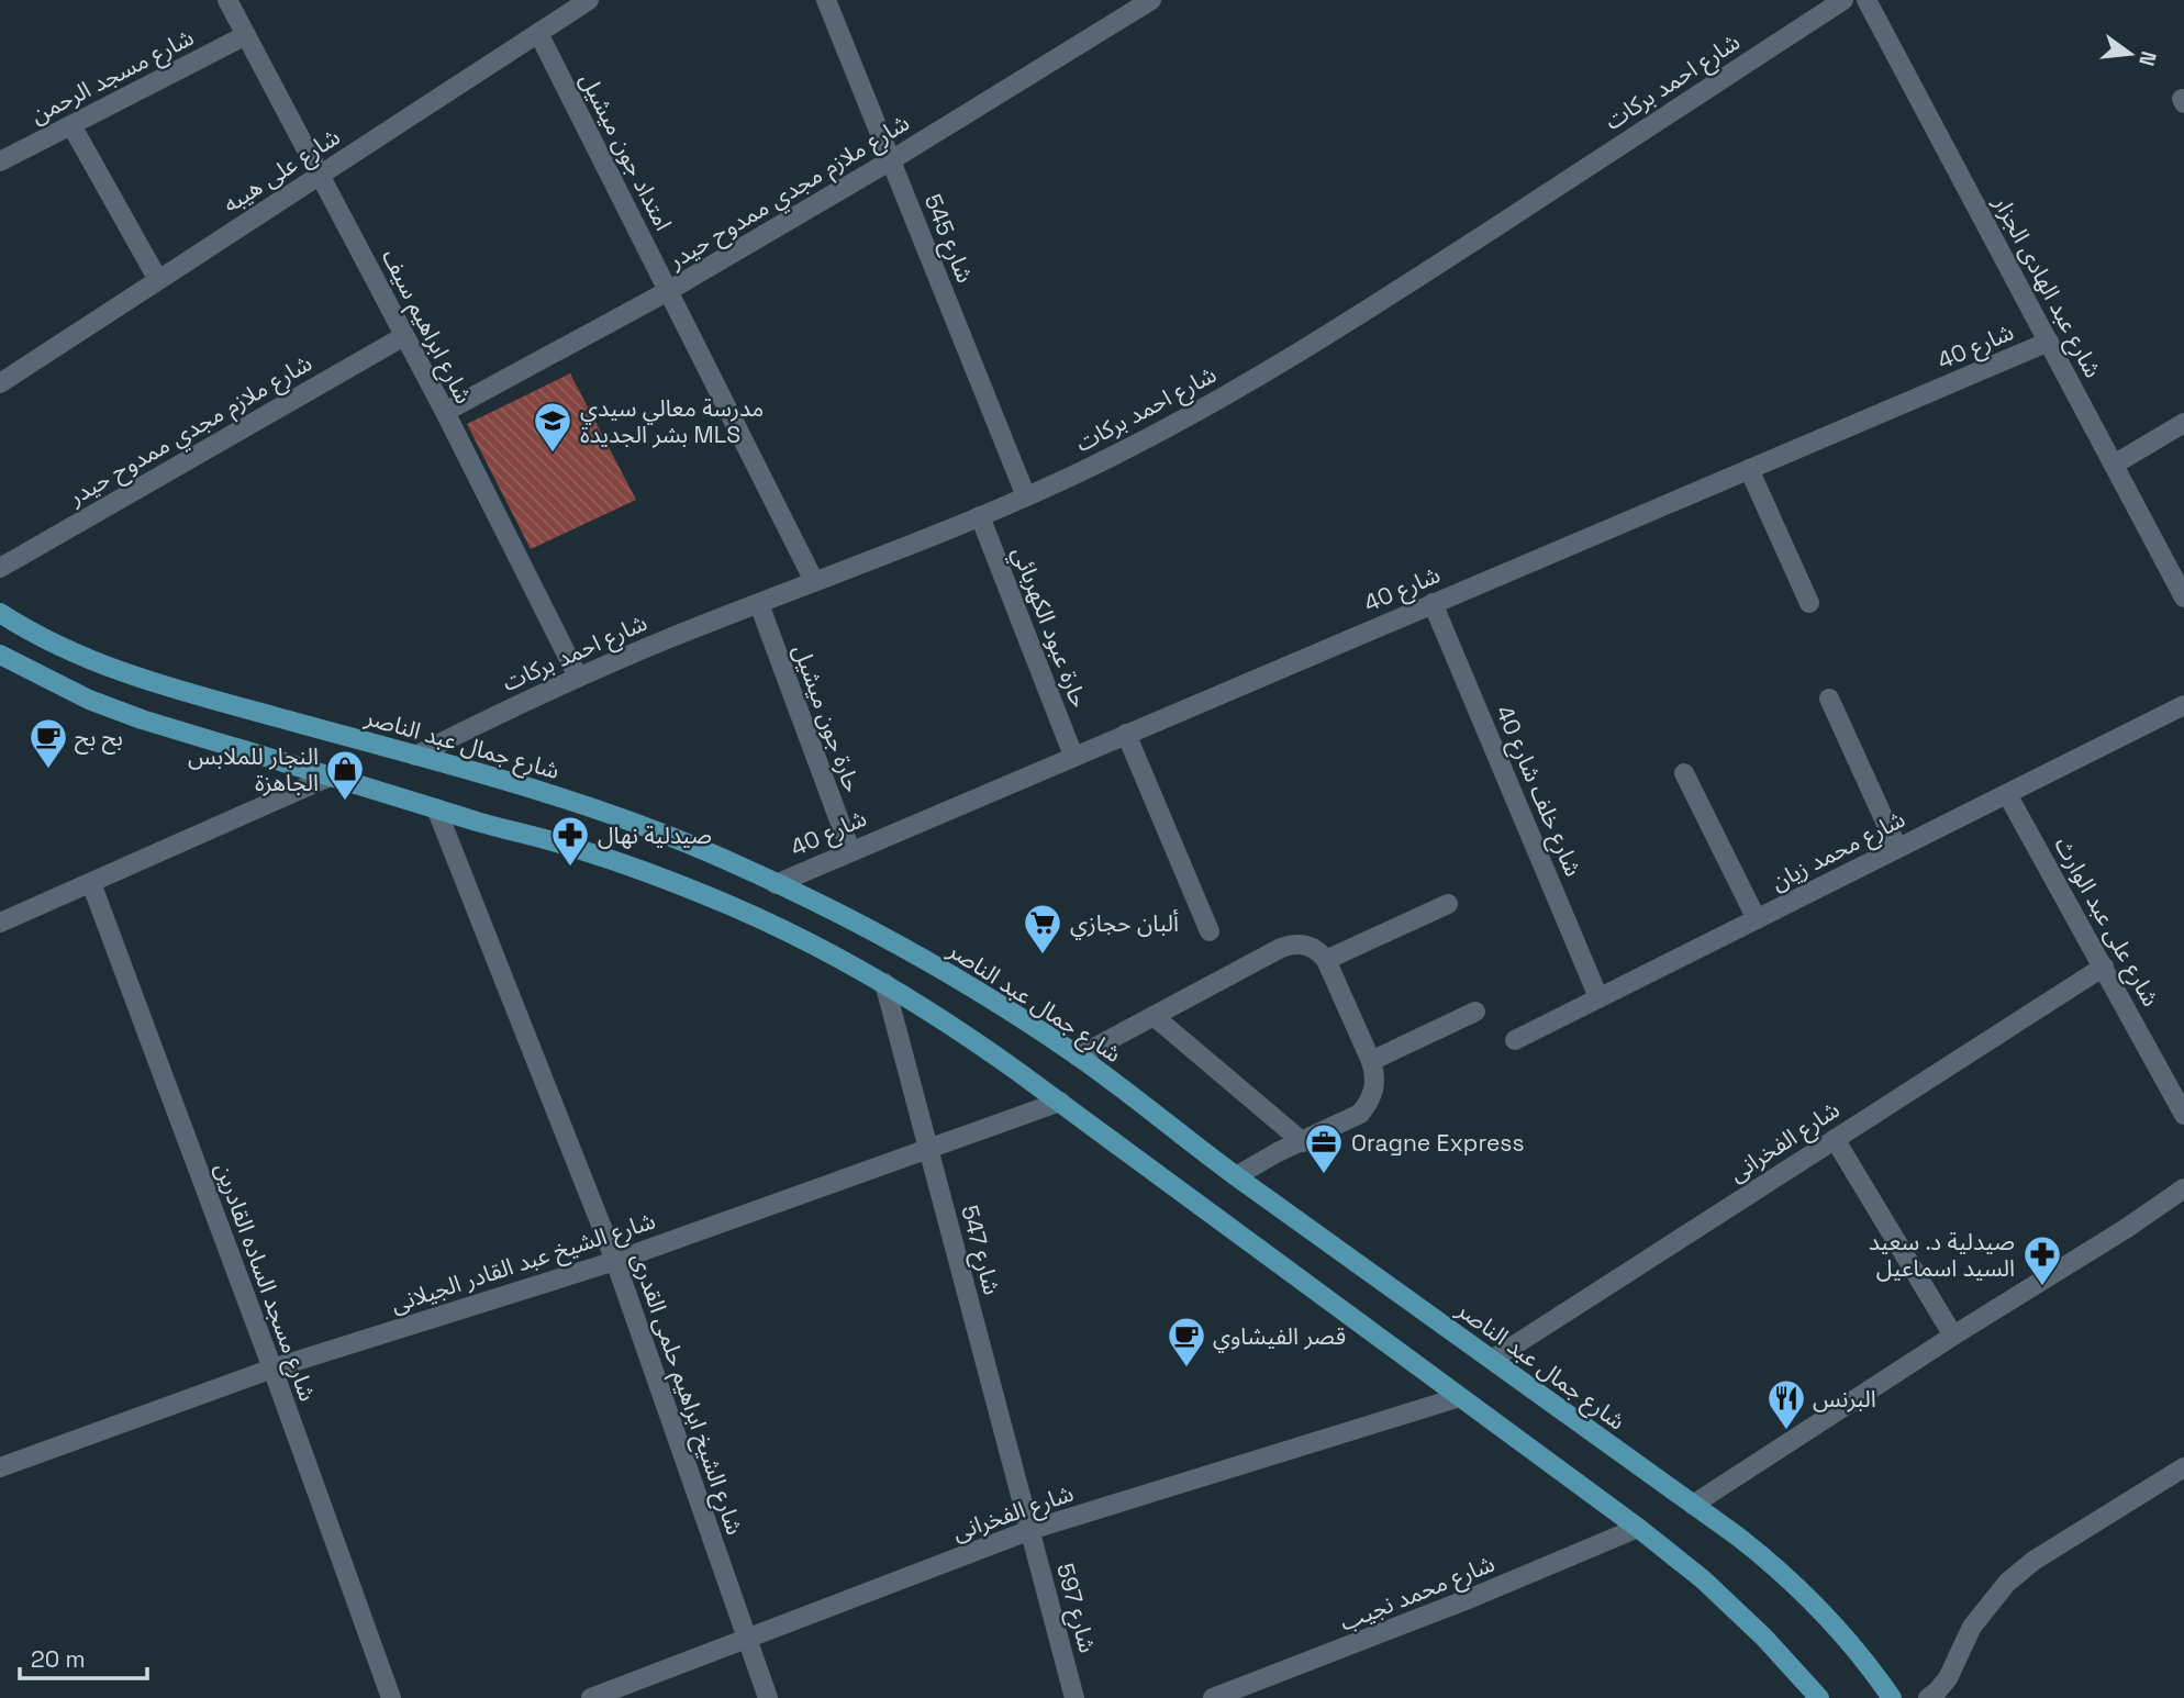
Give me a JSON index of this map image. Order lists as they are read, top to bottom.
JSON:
{
  "streets": {
    "main road": ["شارع جمال عبد الناصر"],
    "street": [
      "شارع مسجد الرحمن",
      "شارع احمد بركات",
      "امتداد جون ميشيل",
      "شارع على هيبه",
      "شارع ملازم مجدي ممدوح حيدر",
      "شارع 545",
      "شارع عبد الهادى الجزار",
      "شارع ابراهيم سيف",
      "شارع 40",
      "حارة عبود الكهربائي",
      "حارة جون ميشيل",
      "شارع خلف شارع 40",
      "شارع محمد زيان",
      "شارع على عبد الوارث",
      "شارع الفخرانى",
      "شارع 547",
      "شارع الشيخ عبد القادر الجيلانى",
      "شارع مسجد الساده القادرين",
      "شارع الشيخ ابراهيم حلمى القدرى",
      "شارع محمد نجيب",
      "شارع 597"
    ]
  },
  "crossings": [
    ["شارع مسجد الرحمن", "شارع ابراهيم سيف"],
    ["شارع احمد بركات", "امتداد جون ميشيل"],
    ["شارع احمد بركات", "شارع 545"],
    ["شارع احمد بركات", "شارع ابراهيم سيف"],
    ["شارع احمد بركات", "حارة عبود الكهربائي"],
    ["شارع احمد بركات", "حارة جون ميشيل"],
    ["شارع احمد بركات", "شارع جمال عبد الناصر"],
    ["امتداد جون ميشيل", "شارع على هيبه"],
    ["امتداد جون ميشيل", "شارع ملازم مجدي ممدوح حيدر"],
    ["شارع على هيبه", "شارع ابراهيم سيف"],
    ["شارع ملازم مجدي ممدوح حيدر", "شارع 545"],
    ["شارع ملازم مجدي ممدوح حيدر", "شارع ابراهيم سيف"],
    ["شارع عبد الهادى الجزار", "شارع 40"],
    ["شارع 40", "حارة عبود الكهربائي"],
    ["شارع 40", "حارة جون ميشيل"],
    ["شارع 40", "شارع جمال عبد الناصر"],
    ["شارع 40", "شارع خلف شارع 40"],
    ["شارع جمال عبد الناصر", "شارع الفخرانى"],
    ["شارع خلف شارع 40", "شارع محمد زيان"],
    ["شارع محمد زيان", "شارع على عبد الوارث"],
    ["شارع على عبد الوارث", "شارع الفخرانى"],
    ["شارع الفخرانى", "شارع 547"],
    ["شارع الفخرانى", "شارع الشيخ ابراهيم حلمى القدرى"],
    ["شارع الفخرانى", "شارع 597"],
    ["شارع 547", "شارع الشيخ عبد القادر الجيلانى"],
    ["شارع 547", "شارع 597"],
    ["شارع الشيخ عبد القادر الجيلانى", "شارع مسجد الساده القادرين"],
    ["شارع الشيخ عبد القادر الجيلانى", "شارع الشيخ ابراهيم حلمى القدرى"]
  ],
  "places": {
    "school or university": ["مدرسة معالي سيدي بشر الجديدة MLS"],
    "cafe": ["بح بح", "قصر الفيشاوي"],
    "shop": ["النجار للملابس الجاهزة"],
    "pharmacy": ["صيدلية نهال", "صيدلية د. سعيد السيد اسماعيل"],
    "supermarket": ["ألبان حجازي"],
    "office": ["Oragne Express"],
    "restaurant": ["البرنس"]
  },
  "scale_bar": "20 m",
  "north": "right"
}
